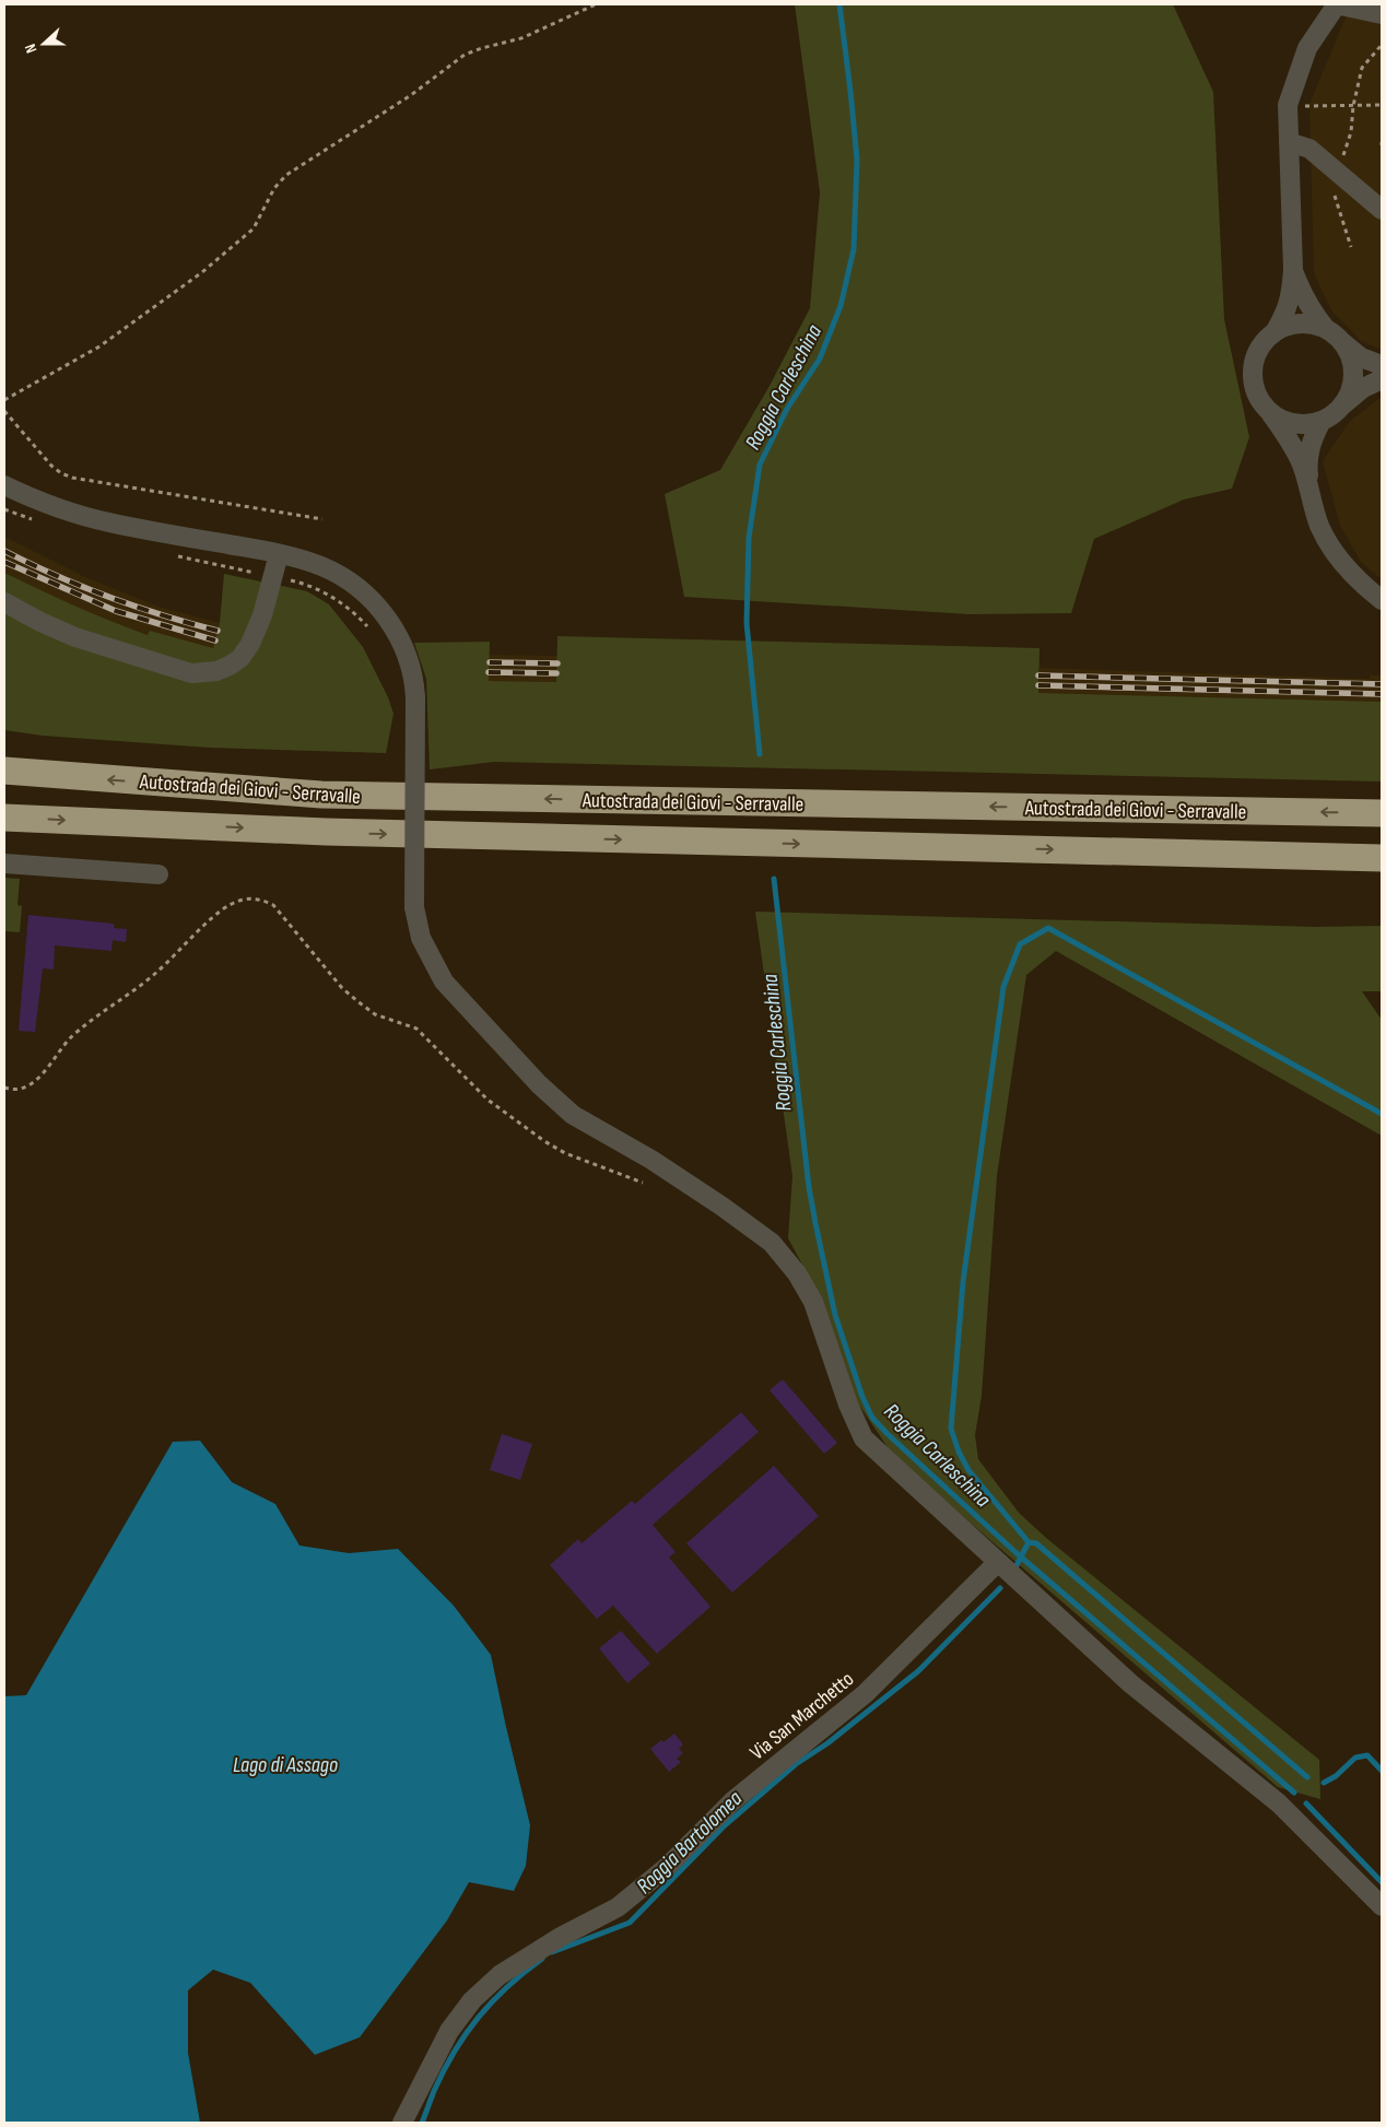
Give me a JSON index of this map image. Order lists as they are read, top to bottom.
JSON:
{
  "streets": {
    "highway": ["Autostrada dei Giovi - Serravalle"],
    "street": ["Via San Marchetto"]
  },
  "water": ["Roggia Carleschina", "Lago di Assago", "Roggia Bartolomea"],
  "north": "left"
}
